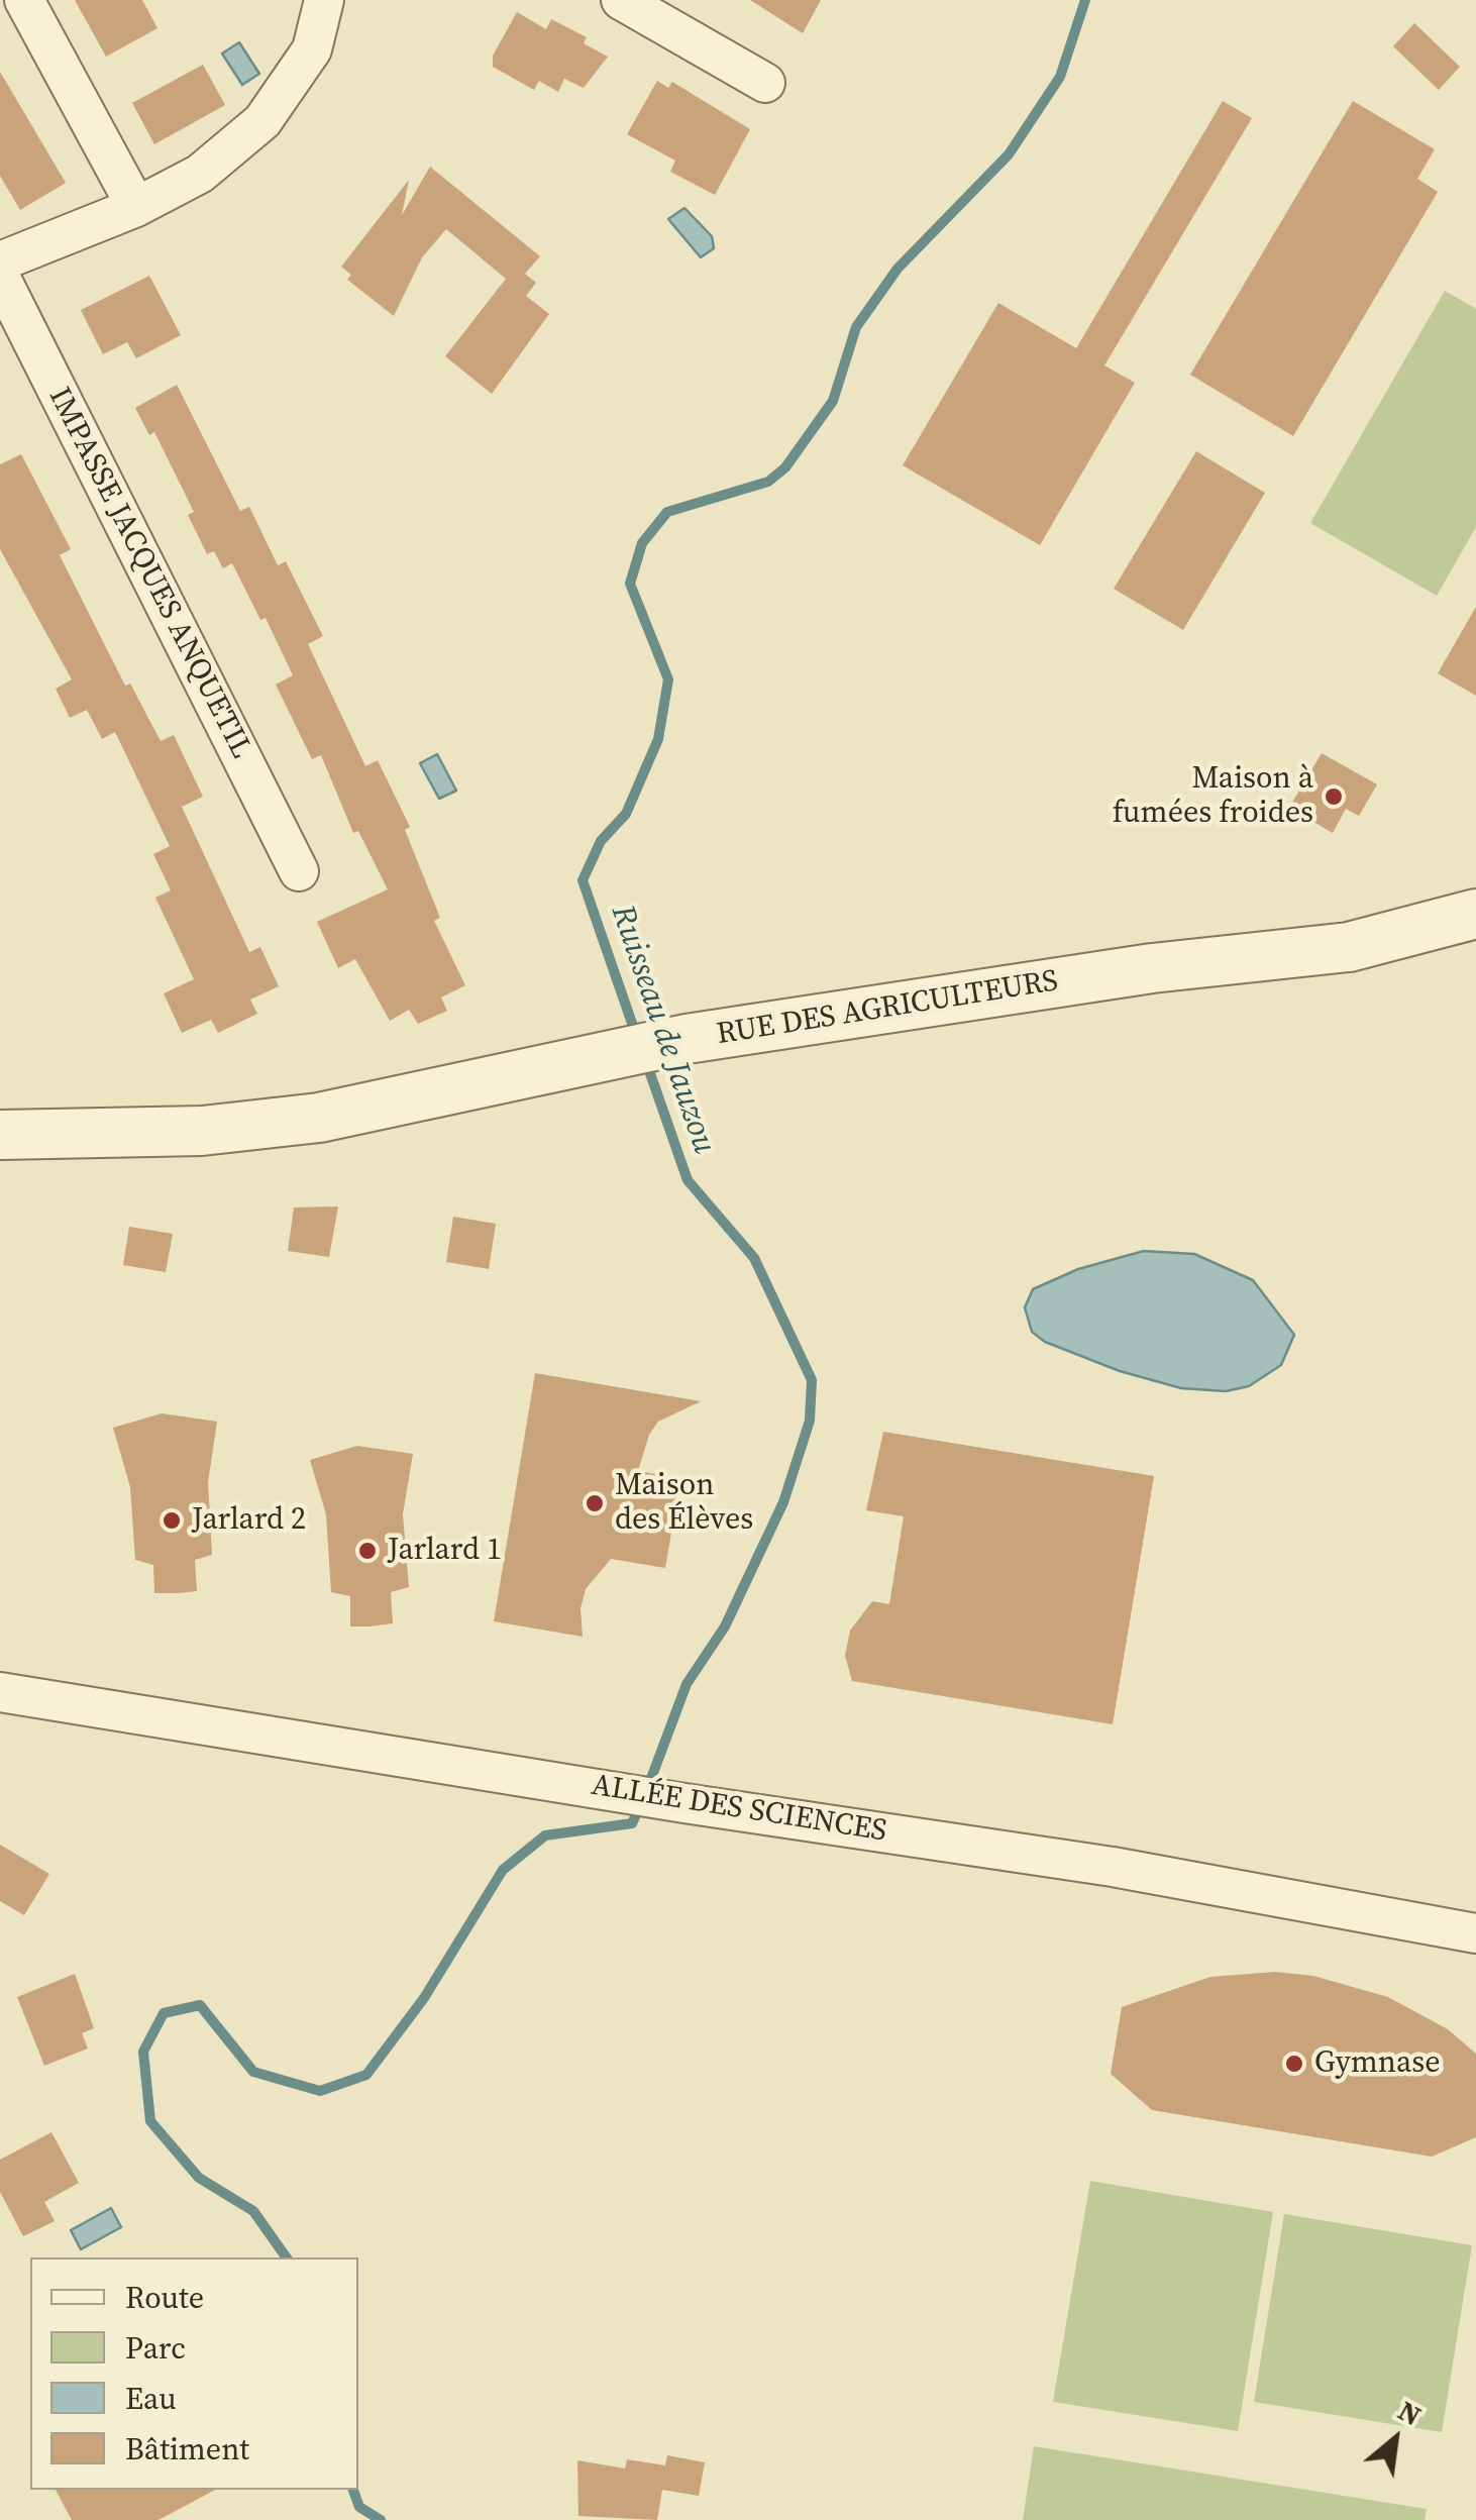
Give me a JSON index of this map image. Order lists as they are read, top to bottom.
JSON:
{
  "streets": {
    "street": ["IMPASSE JACQUES ANQUETIL", "RUE DES AGRICULTEURS", "ALLÉE DES SCIENCES"]
  },
  "water": ["Ruisseau de Jauzou"],
  "places": [
    "Maison à fumées froides",
    "Maison des Élèves",
    "Jarlard 2",
    "Jarlard 1",
    "Gymnase"
  ],
  "legend": [
    "Route",
    "Parc",
    "Eau",
    "Bâtiment"
  ],
  "north": "top right"
}
